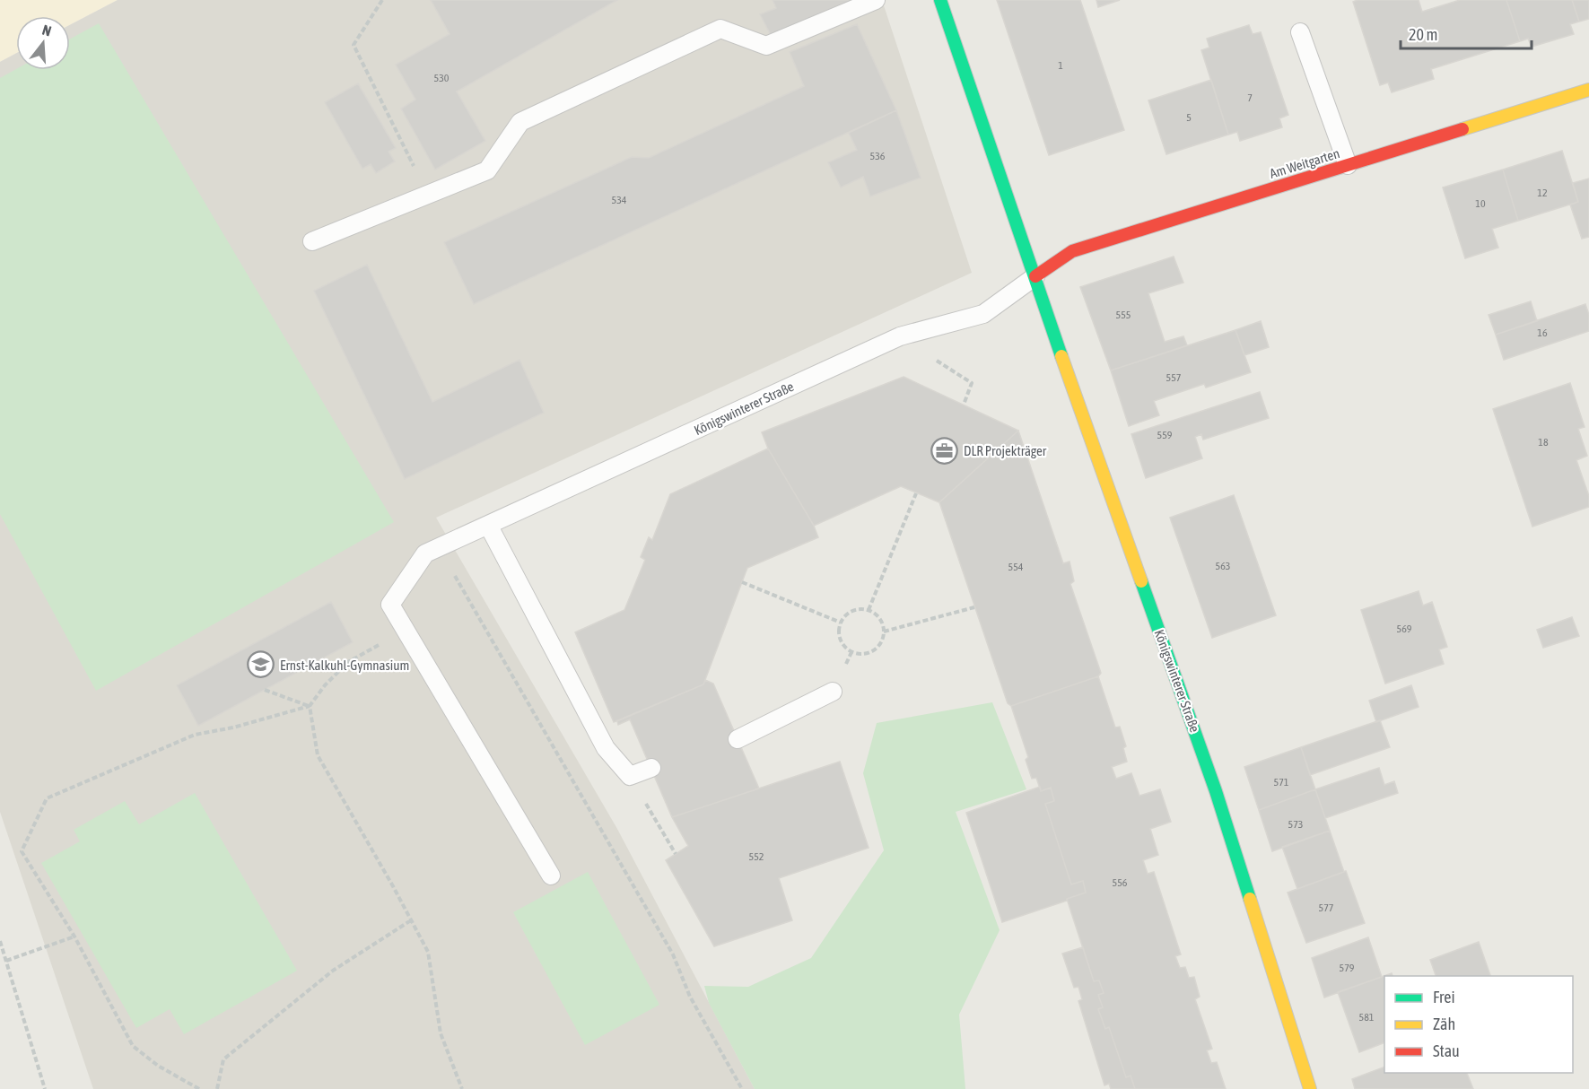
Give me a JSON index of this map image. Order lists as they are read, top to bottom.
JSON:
{
  "streets": {
    "main road": ["Am Weitgarten", "Königswinterer Straße"]
  },
  "crossings": [
    ["Am Weitgarten", "Königswinterer Straße"]
  ],
  "places": {
    "office": ["DLR Projekträger"],
    "school or university": ["Ernst-Kalkuhl-Gymnasium"]
  },
  "house_numbers": [
    "1",
    "530",
    "7",
    "5",
    "536",
    "12",
    "534",
    "10",
    "555",
    "16",
    "557",
    "559",
    "18",
    "563",
    "554",
    "569",
    "571",
    "573",
    "552",
    "556",
    "577",
    "579",
    "581"
  ],
  "legend": ["Frei", "Zäh", "Stau"],
  "scale_bar": "20 m",
  "north": "top"
}
